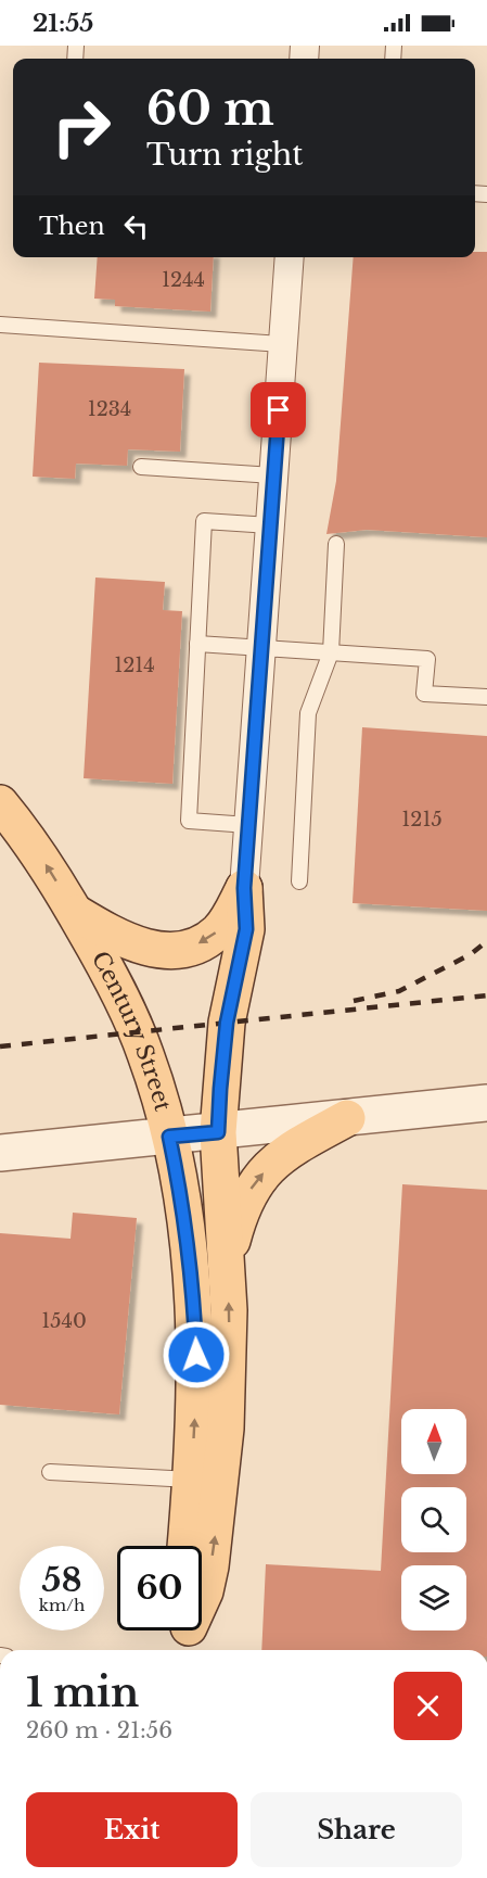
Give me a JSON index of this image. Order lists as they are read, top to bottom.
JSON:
{
  "streets": {
    "main road": ["Century Street"]
  },
  "house_numbers": [
    "1244",
    "1234",
    "1214",
    "1215",
    "1540"
  ],
  "north": "top",
  "page": {
    "status": "21:55",
    "turn": ["60 m", "Turn right"],
    "then": "Then",
    "speed": "58 km/h",
    "limit": "60",
    "heading": ["1 min", "260 m · 21:56"],
    "buttons": ["Exit", "Share"]
  }
}
